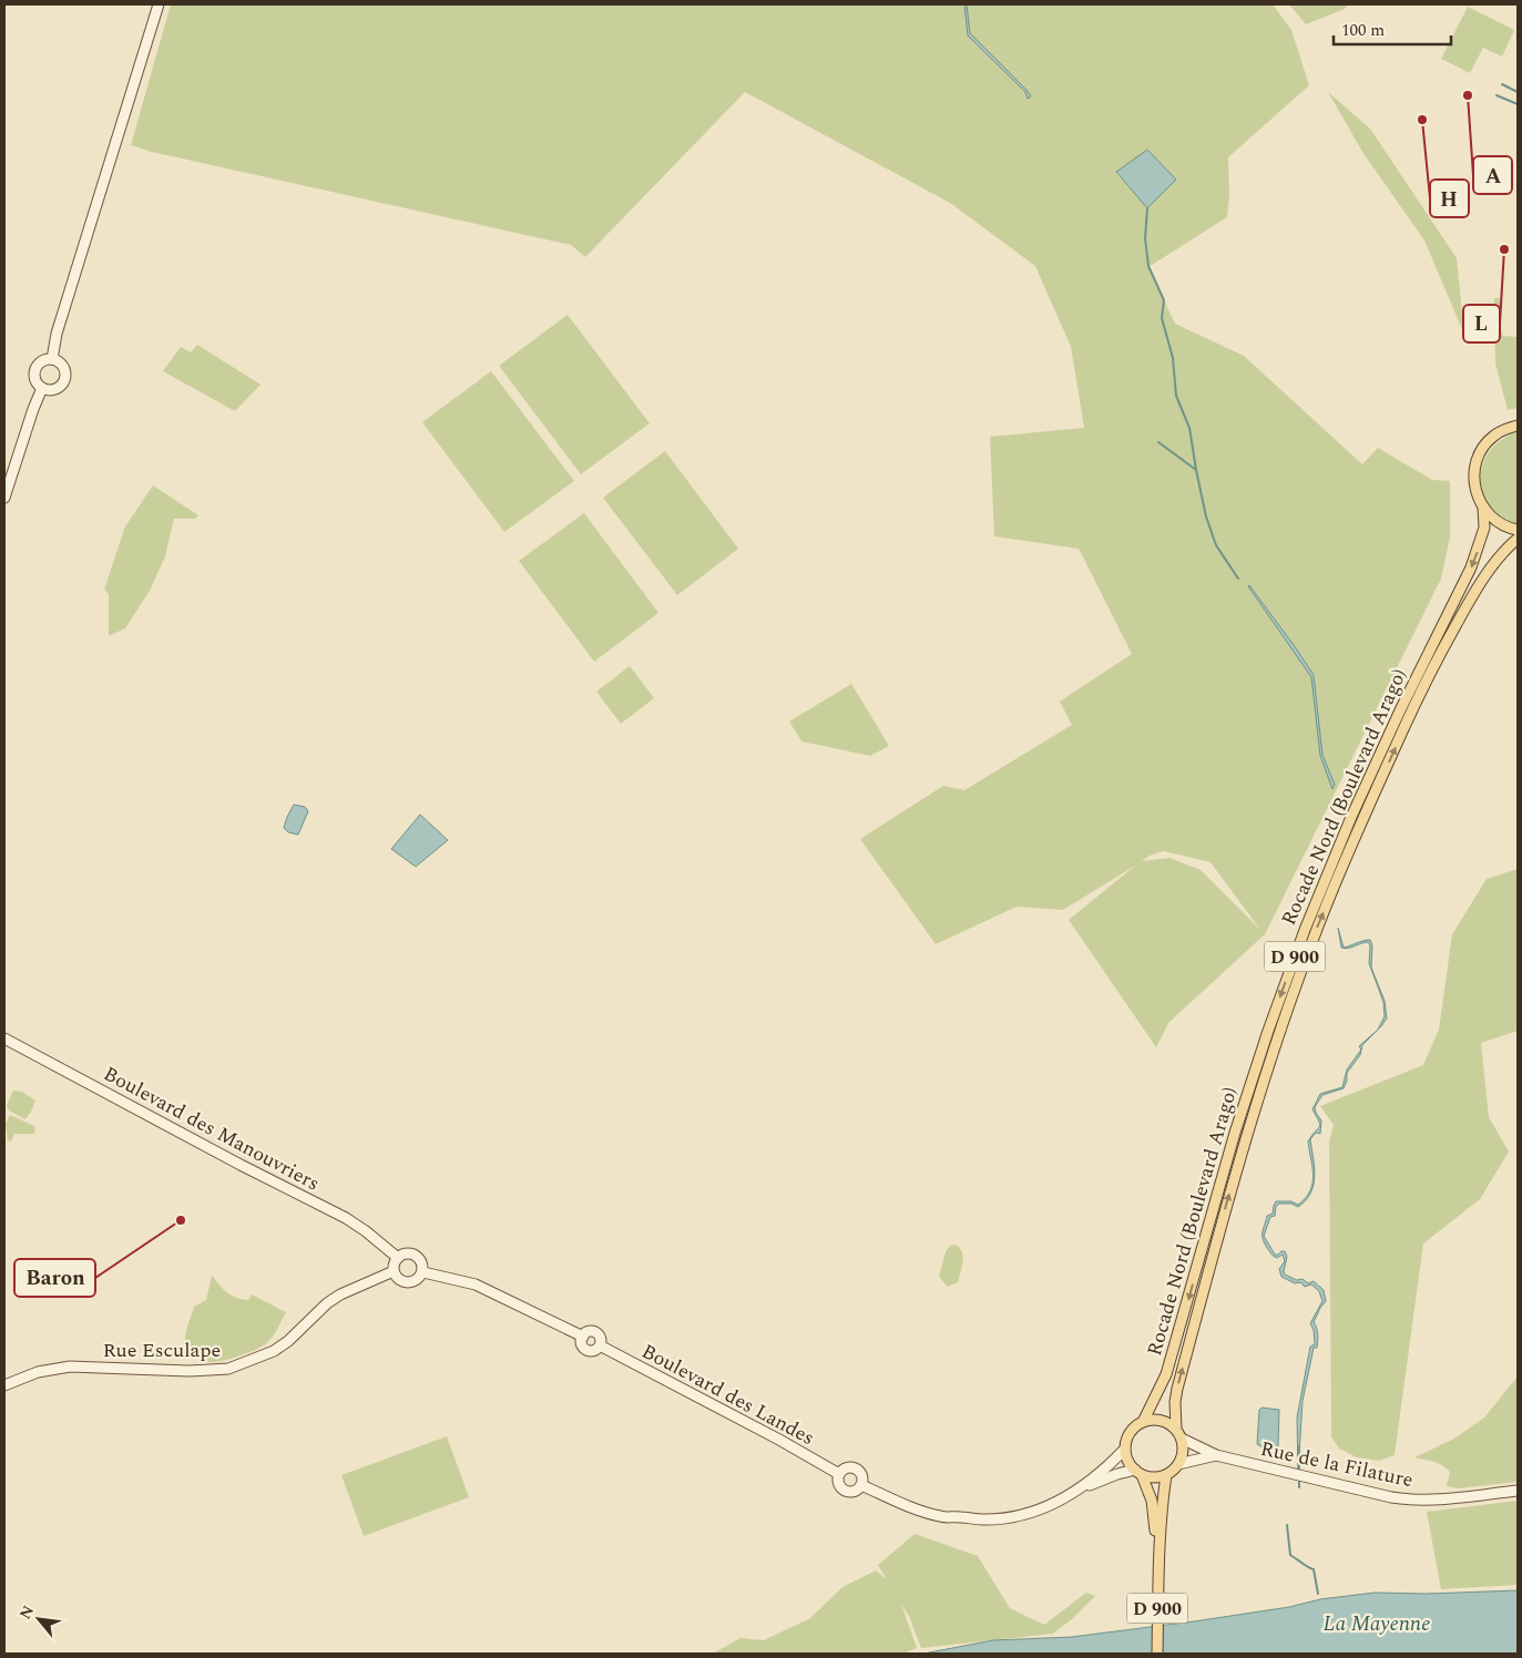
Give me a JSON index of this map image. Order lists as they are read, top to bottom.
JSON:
{
  "streets": {
    "main road": ["Rocade Nord (Boulevard Arago)", "D 900"],
    "street": [
      "Boulevard des Manouvriers",
      "Rue Esculape",
      "Boulevard des Landes",
      "Rue de la Filature"
    ]
  },
  "crossings": [
    ["Rocade Nord (Boulevard Arago)", "D 900"],
    ["Rocade Nord (Boulevard Arago)", "Rue de la Filature"],
    ["D 900", "Rue de la Filature"],
    ["Boulevard des Manouvriers", "Rue Esculape"],
    ["Boulevard des Manouvriers", "Boulevard des Landes"],
    ["Rue Esculape", "Boulevard des Landes"]
  ],
  "water": ["La Mayenne"],
  "places": [
    "A",
    "H",
    "L",
    "Baron"
  ],
  "scale_bar": "100 m",
  "north": "top left"
}
